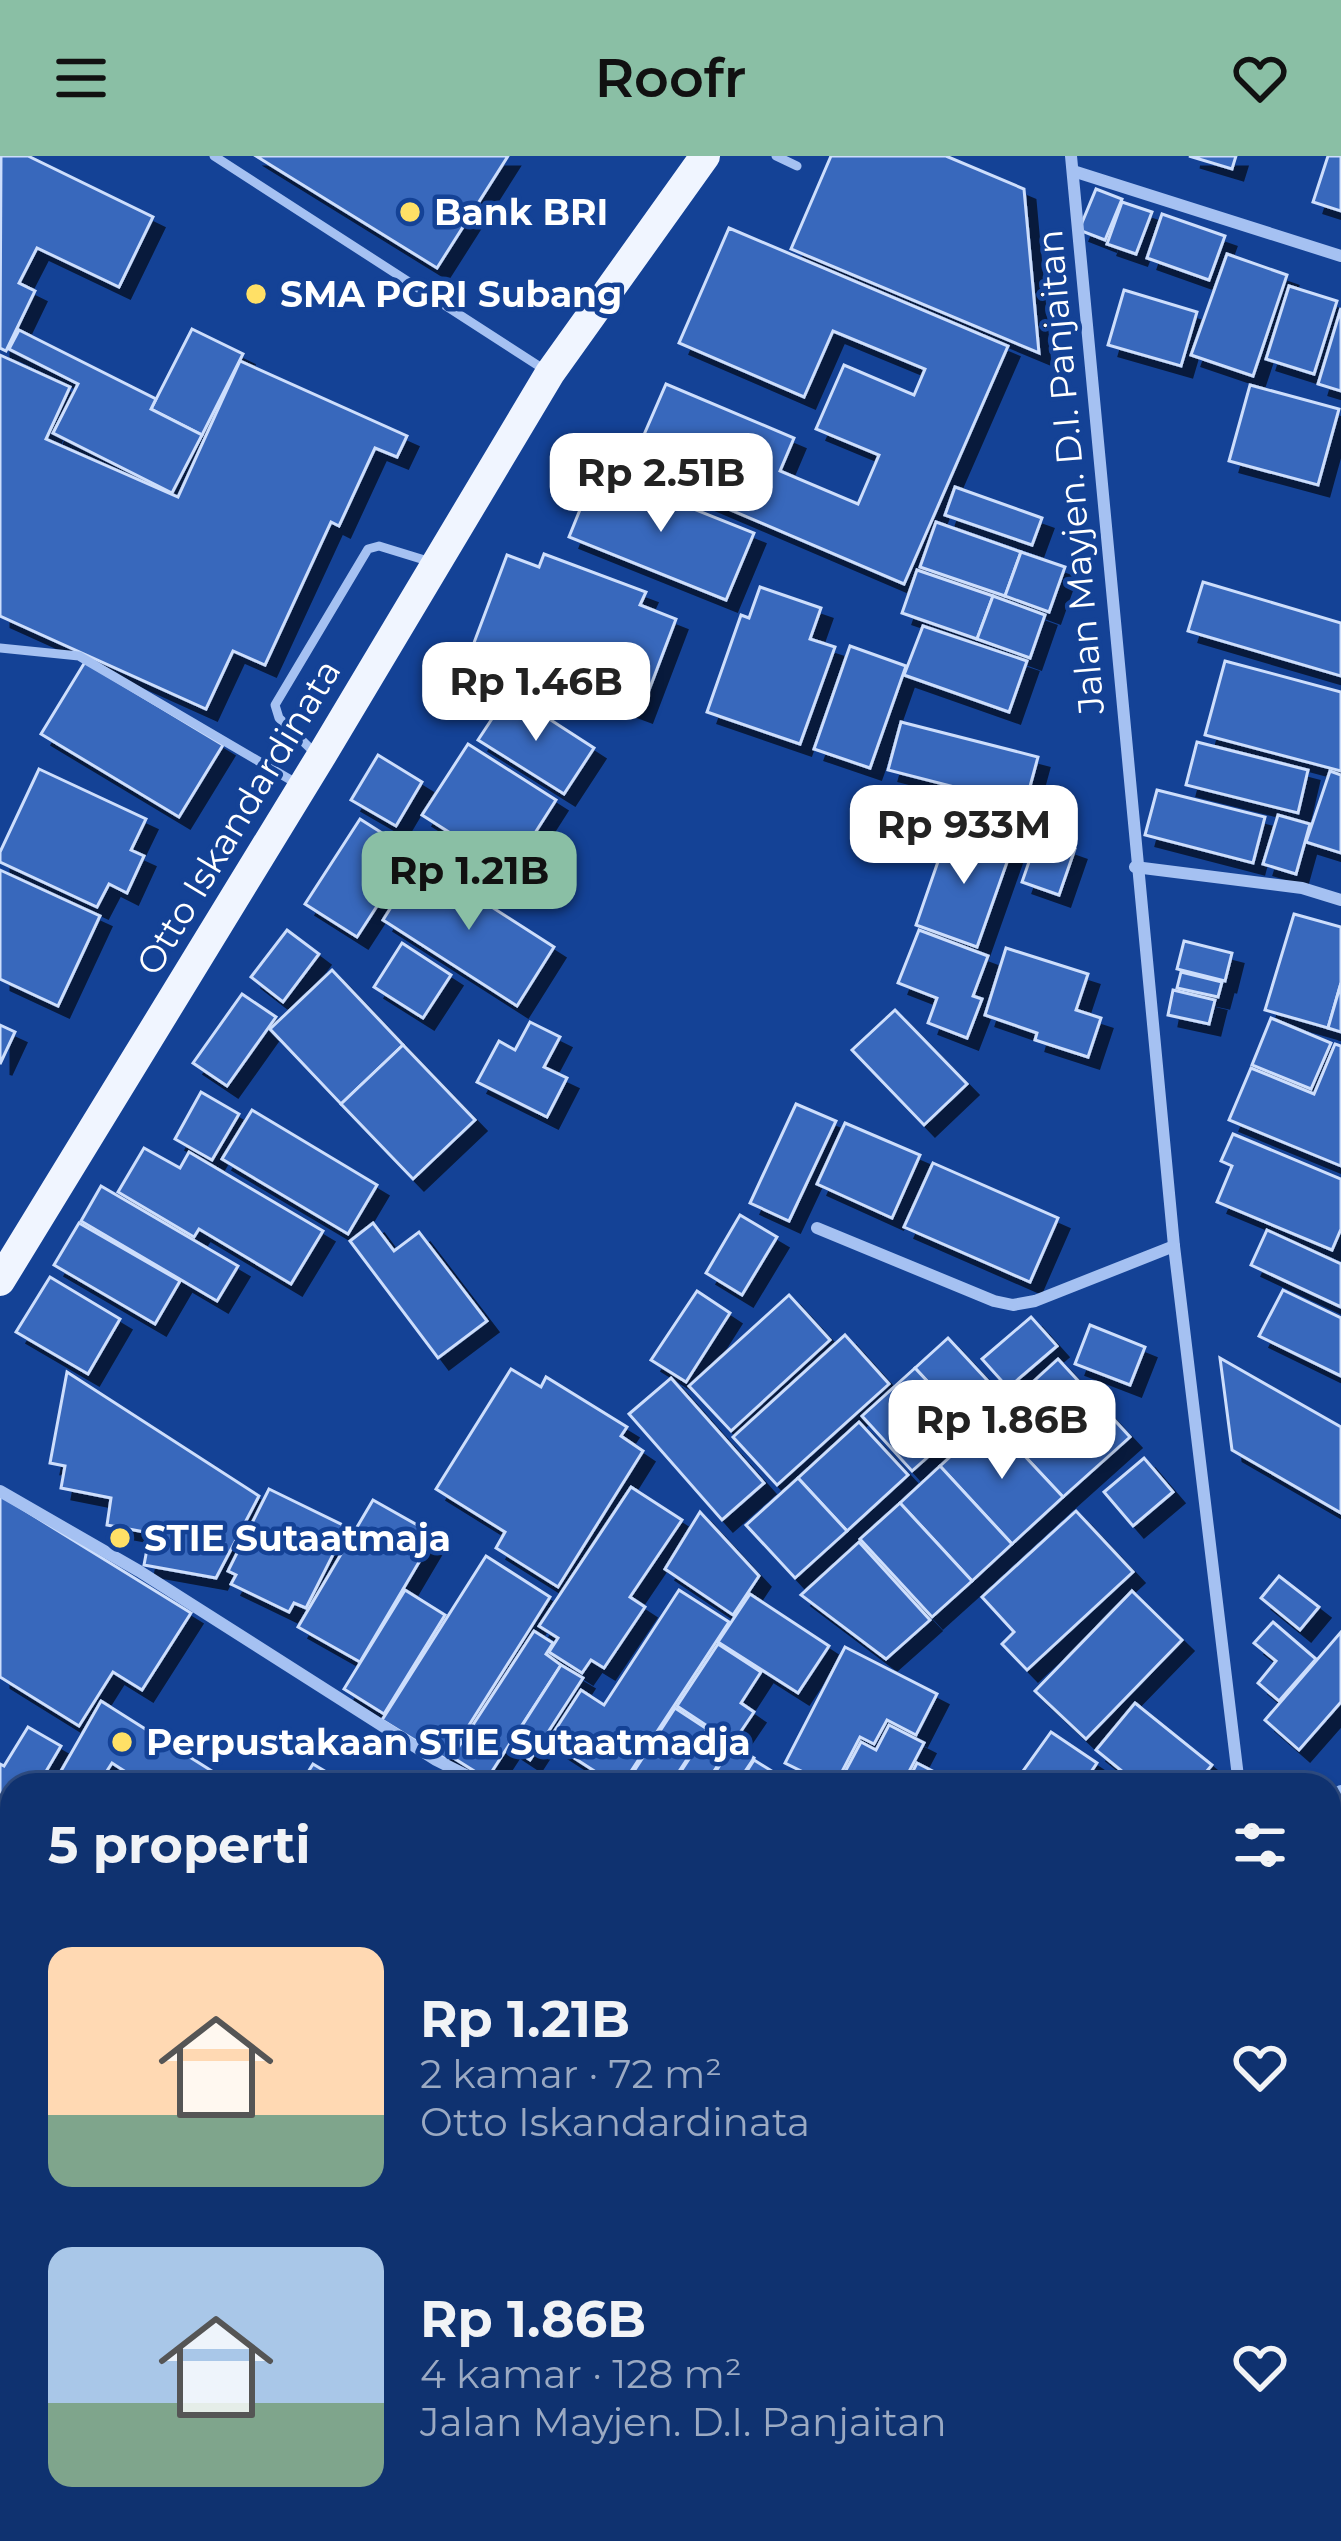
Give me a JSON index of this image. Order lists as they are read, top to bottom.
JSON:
{
  "streets": {
    "main road": ["Otto Iskandardinata"],
    "street": ["Jalan Mayjen. D.I. Panjaitan"]
  },
  "places": [
    "Bank BRI",
    "SMA PGRI Subang",
    "STIE Sutaatmaja",
    "Perpustakaan STIE Sutaatmadja"
  ],
  "page": {
    "header": "Roofr",
    "price": [
      "Rp 2.51B",
      "Rp 1.46B",
      "Rp 933M",
      "Rp 1.21B",
      "Rp 1.86B"
    ],
    "heading": "5 properti",
    "list": [
      {
        "name": "Rp 1.21B",
        "note": "2 kamar · 72 m² · Otto Iskandardinata"
      },
      {
        "name": "Rp 1.86B",
        "note": "4 kamar · 128 m² · Jalan Mayjen. D.I. Panjaitan"
      }
    ]
  }
}
